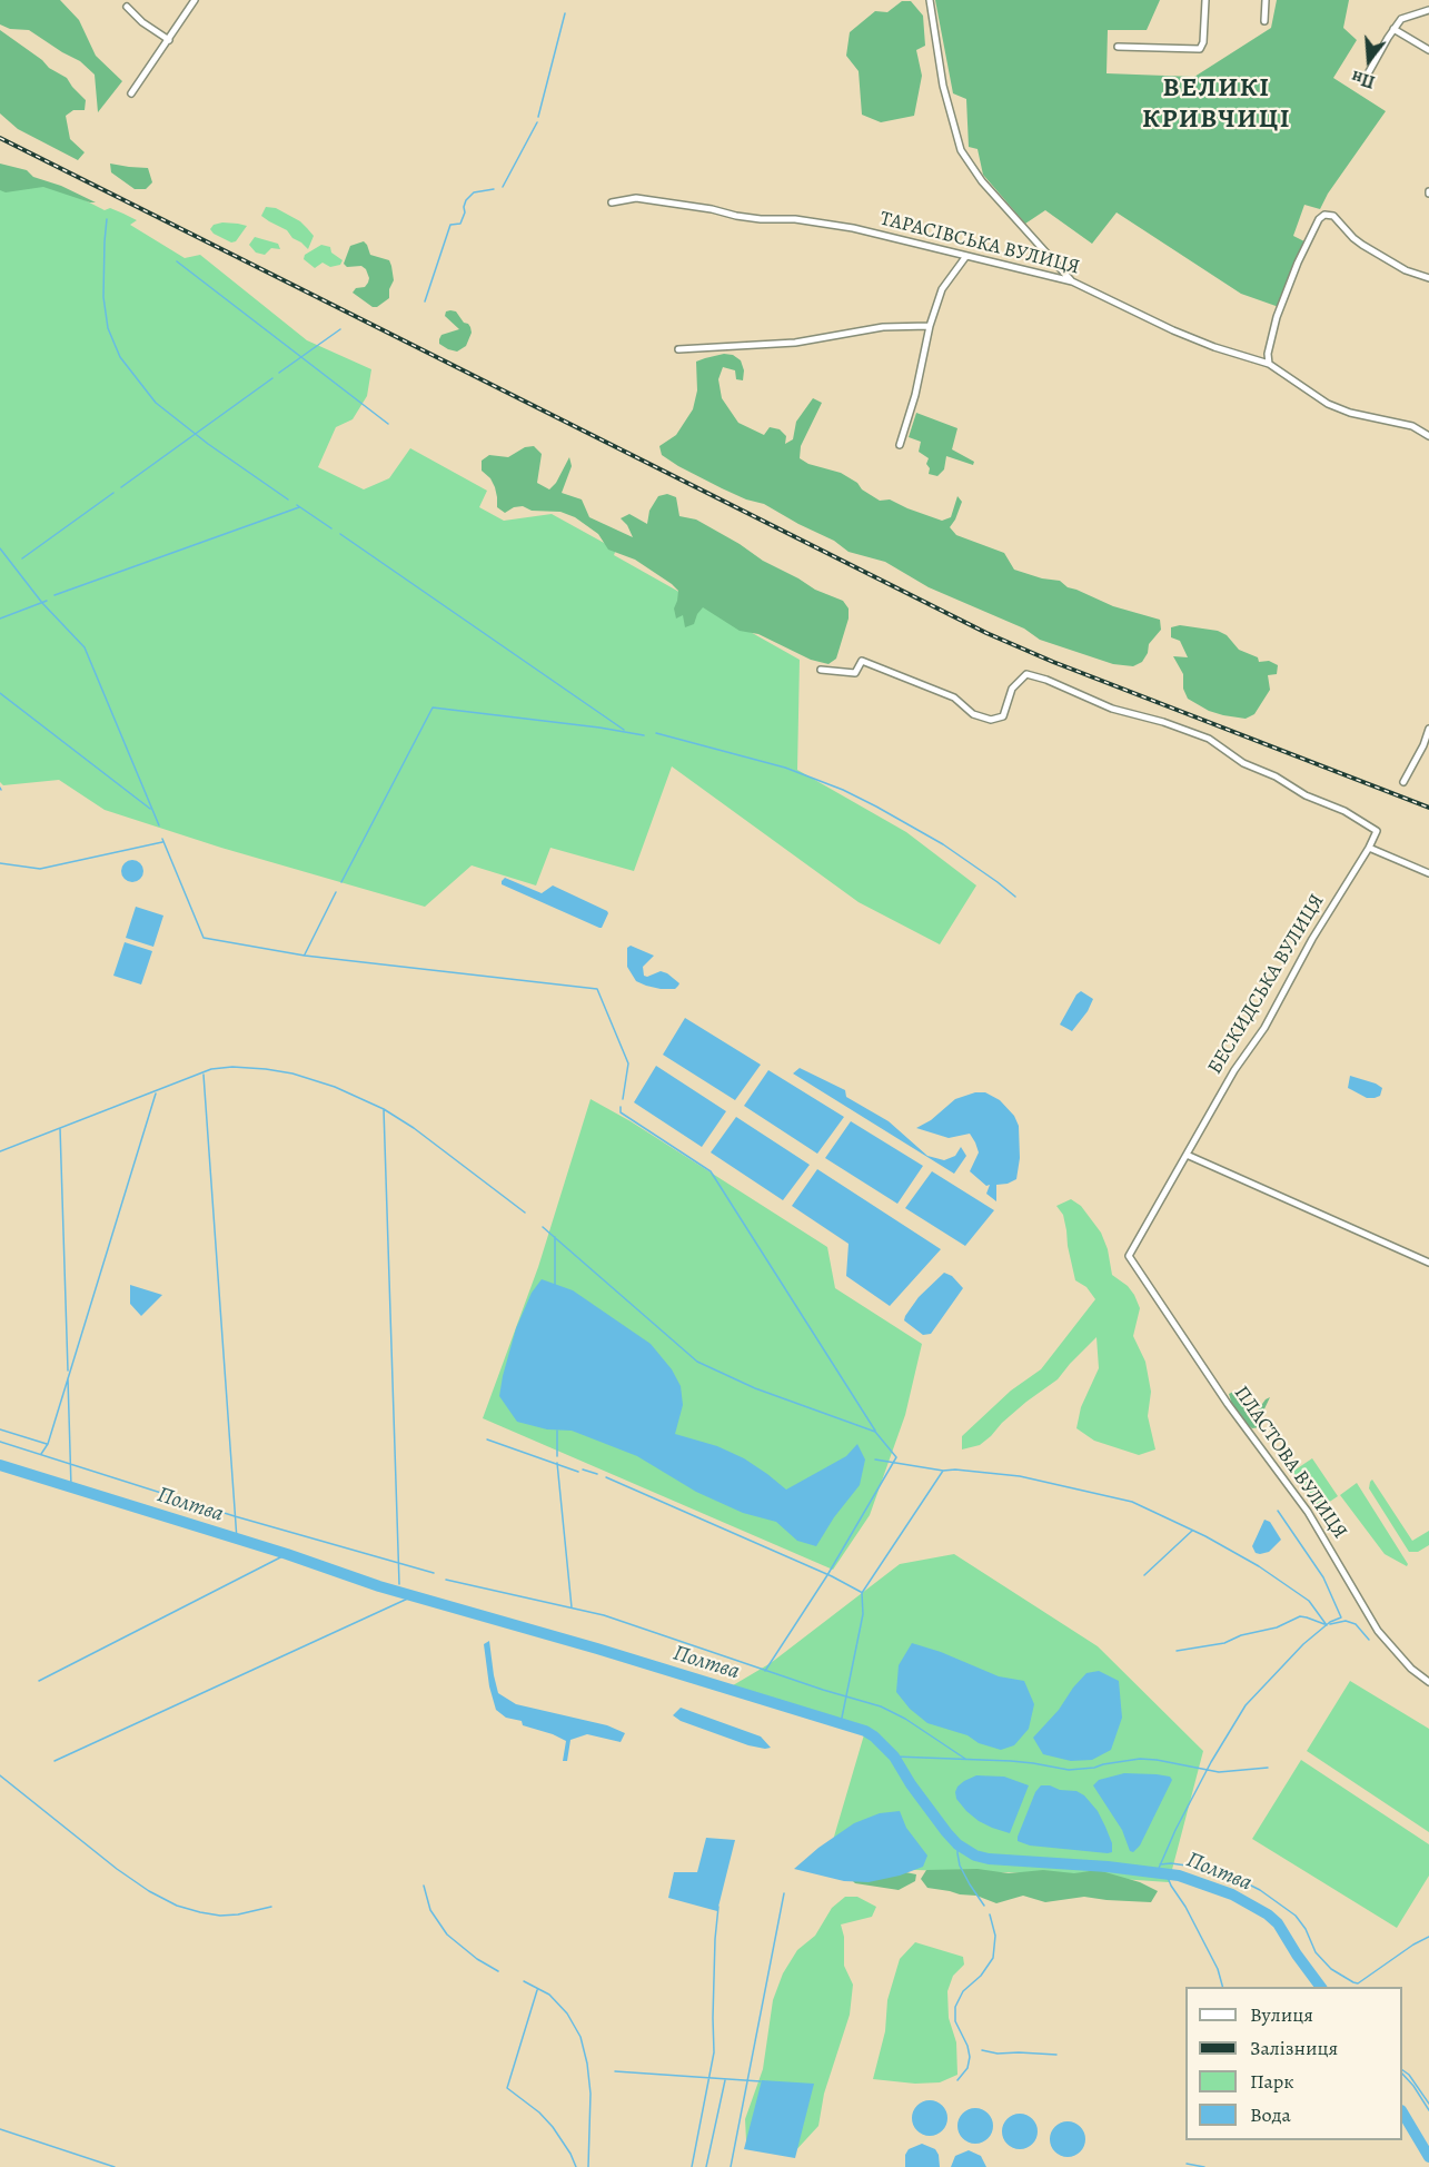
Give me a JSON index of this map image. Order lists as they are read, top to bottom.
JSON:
{
  "streets": {
    "street": ["ТАРАСІВСЬКА ВУЛИЦЯ", "БЕСКИДСЬКА ВУЛИЦЯ", "ПЛАСТОВА ВУЛИЦЯ"]
  },
  "crossings": [
    ["БЕСКИДСЬКА ВУЛИЦЯ", "ПЛАСТОВА ВУЛИЦЯ"]
  ],
  "districts": ["ВЕЛИКІ КРИВЧИЦІ"],
  "water": ["Полтва"],
  "legend": [
    "Вулиця",
    "Залізниця",
    "Парк",
    "Вода"
  ],
  "north": "bottom"
}
